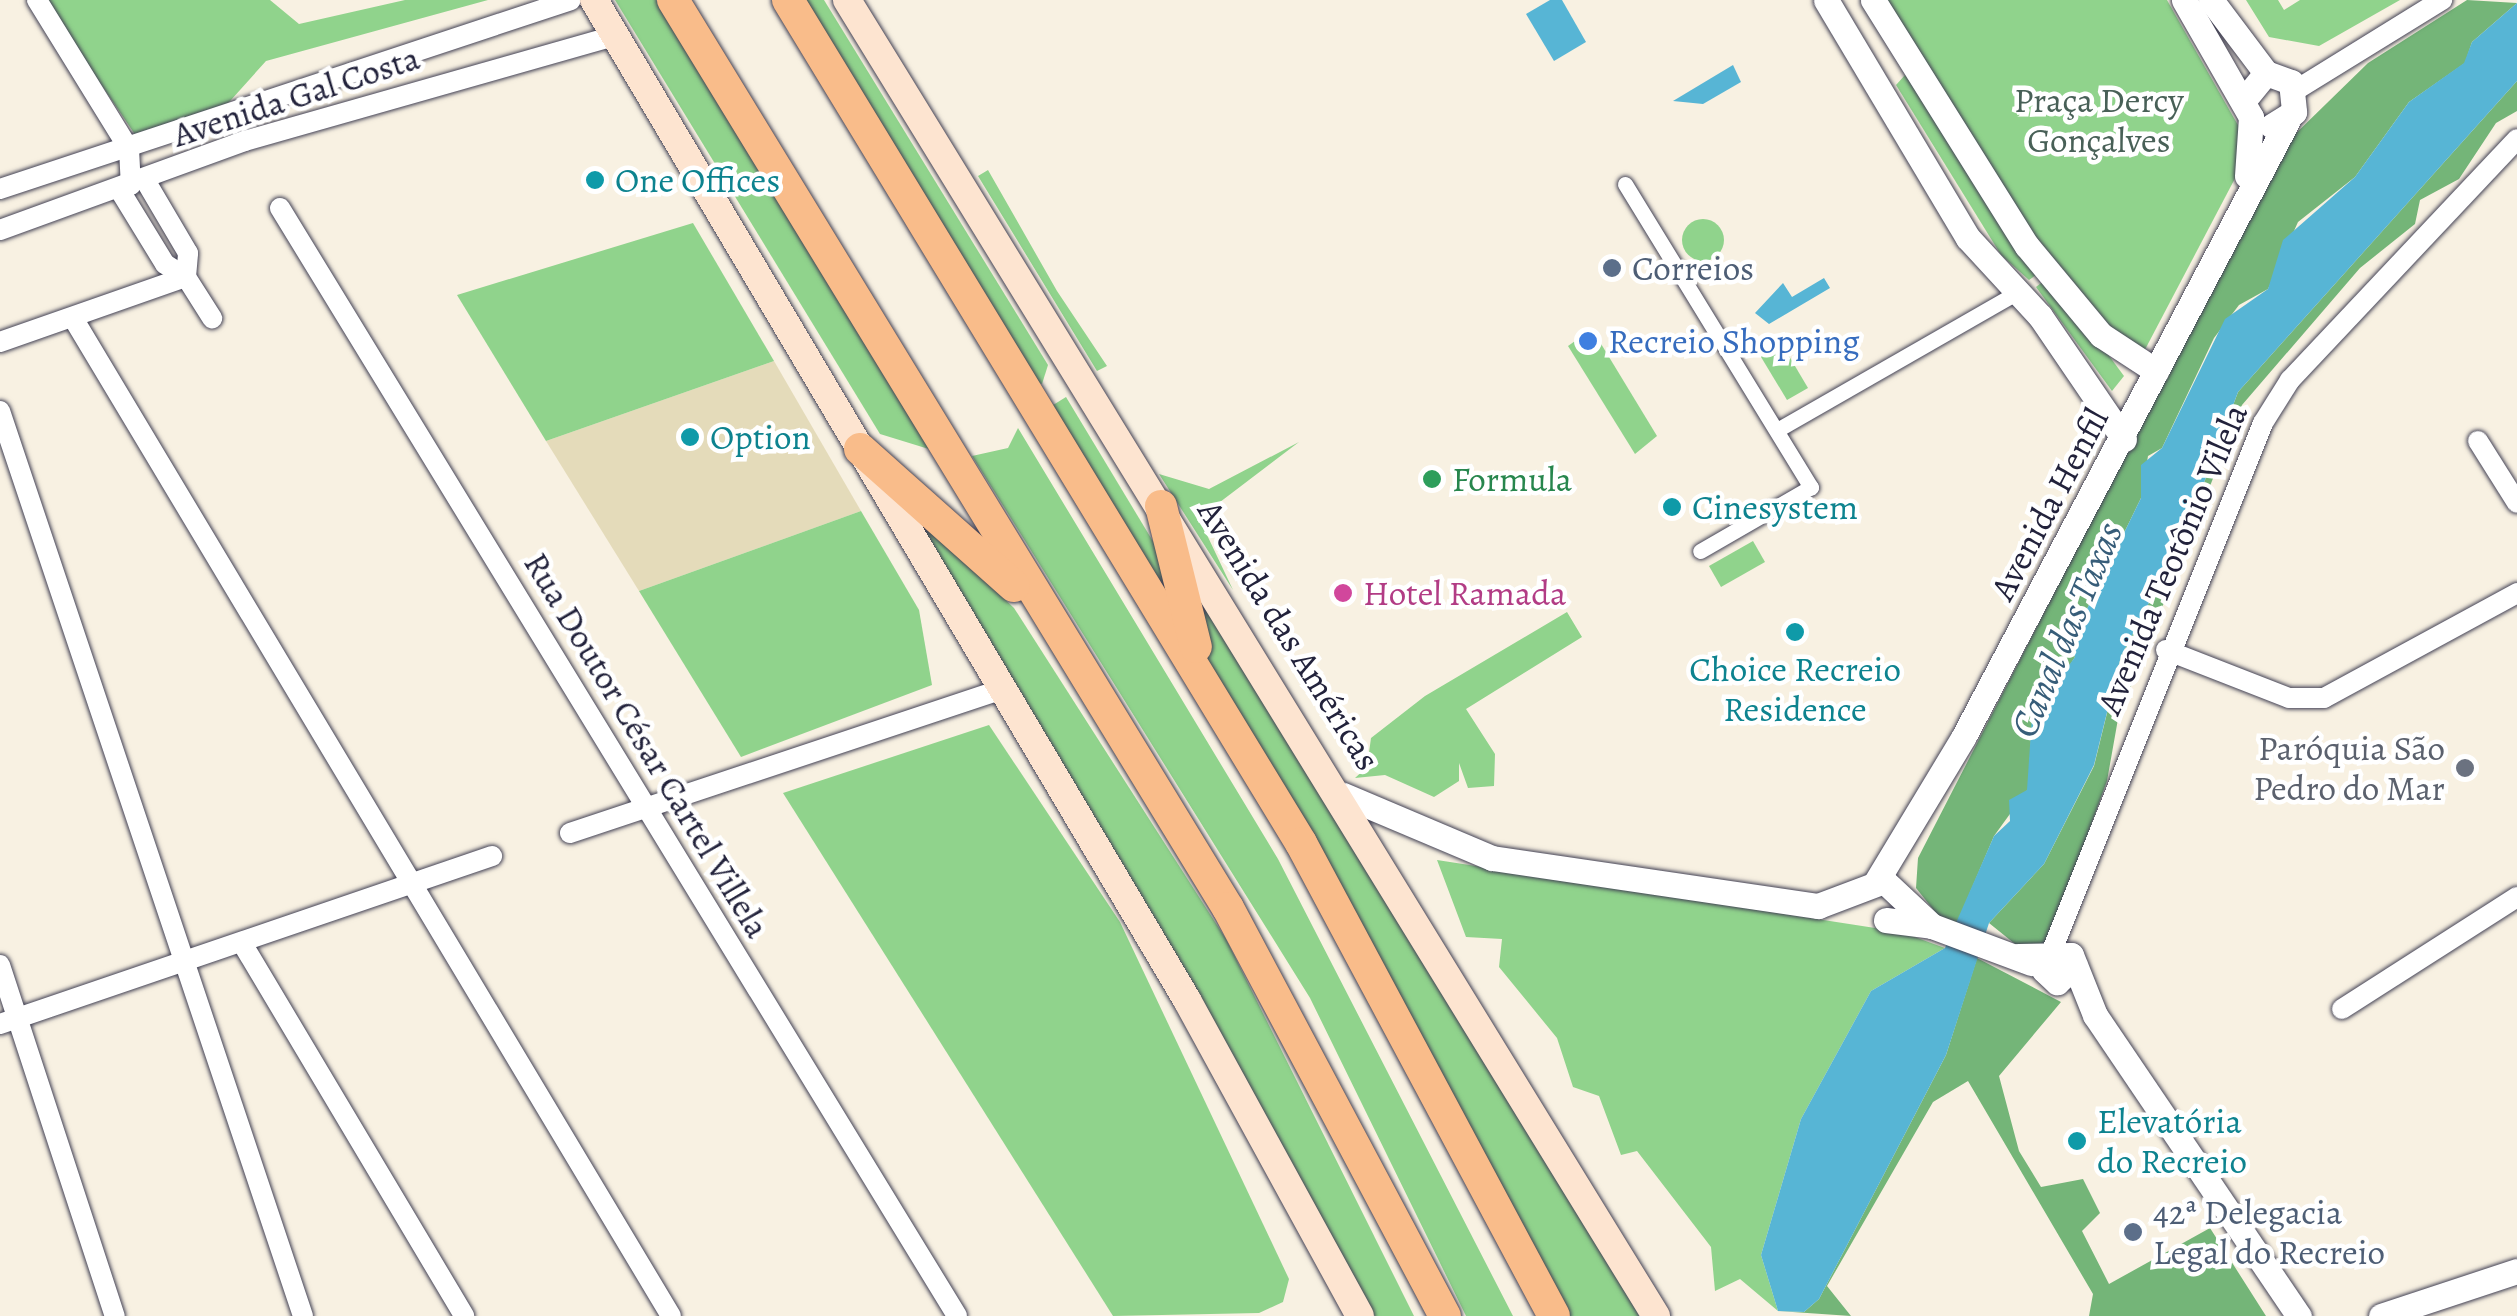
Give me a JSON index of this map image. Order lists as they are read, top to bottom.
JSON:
{
  "streets": {
    "main road": ["Avenida das Américas"],
    "street": [
      "Avenida Gal Costa",
      "Avenida Henfil",
      "Avenida Teotônio Vilela",
      "Rua Doutor César Cartel Villela"
    ]
  },
  "water": ["Canal das Taxas"],
  "parks": ["Praça Dercy Gonçalves"],
  "places": [
    "One Offices",
    "Correios",
    "Recreio Shopping",
    "Option",
    "Formula",
    "Cinesystem",
    "Hotel Ramada",
    "Choice Recreio Residence",
    "Paróquia São Pedro do Mar",
    "Elevatória do Recreio",
    "42ª Delegacia Legal do Recreio"
  ]
}
